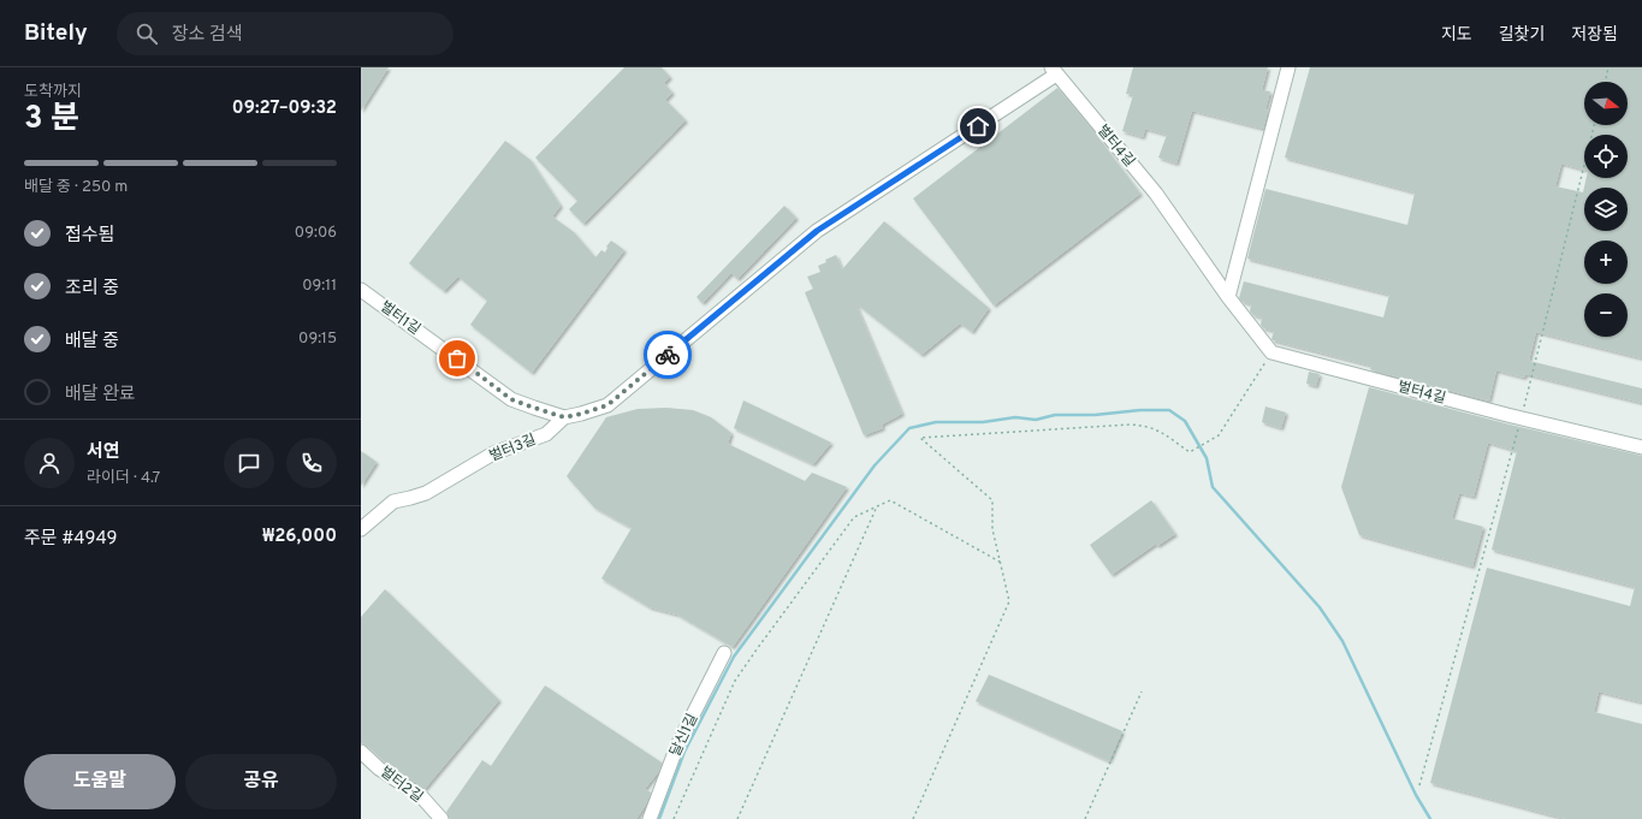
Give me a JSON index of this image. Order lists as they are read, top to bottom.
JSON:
{
  "streets": {
    "street": [
      "벌터4길",
      "벌터1길",
      "벌터3길",
      "달신1길",
      "벌터2길"
    ]
  },
  "crossings": [
    ["벌터4길", "벌터3길"],
    ["벌터1길", "벌터3길"]
  ],
  "north": "right",
  "page": {
    "header": "Bitely",
    "search": "장소 검색",
    "nav": ["지도", "길찾기", "저장됨"],
    "heading": ["3 분", "도착까지", "09:27–09:32"],
    "panel": [
      "서연",
      "라이더 · 4.7",
      "주문 #4949",
      "₩26,000"
    ],
    "map_buttons": ["+", "−"],
    "bar": "배달 중 · 250 m",
    "list": [
      ["접수됨", "09:06"],
      ["조리 중", "09:11"],
      ["배달 중", "09:15"],
      "배달 완료"
    ],
    "buttons": ["도움말", "공유"]
  }
}
